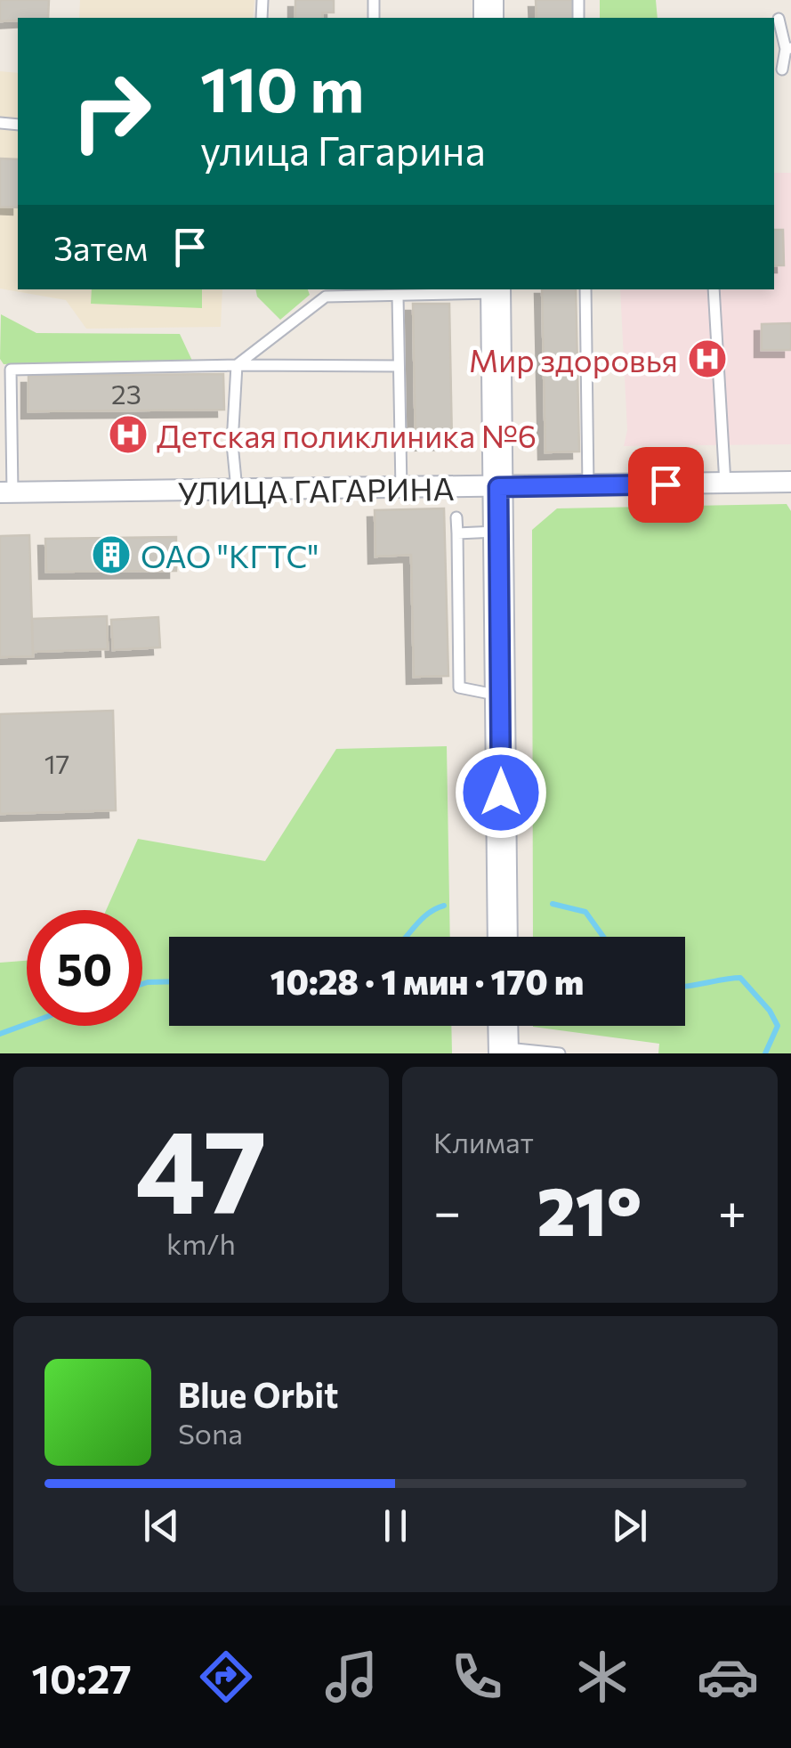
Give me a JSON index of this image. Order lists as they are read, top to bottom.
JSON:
{
  "streets": {
    "street": ["УЛИЦА ГАГАРИНА"]
  },
  "places": {
    "hospital": ["Мир здоровья", "Детская поликлиника №6"],
    "building": ["ОАО \"КГТС\""]
  },
  "house_numbers": ["23", "17"],
  "page": {
    "turn": ["110 m", "улица Гагарина"],
    "then": "Затем",
    "limit": "50",
    "trip": "10:28 · 1 мин · 170 m",
    "tile": [
      ["47", "km/h"],
      "Климат"
    ],
    "heat": ["−", "21°", "+"],
    "song": ["Blue Orbit", "Sona"],
    "tabs": "10:27"
  }
}
